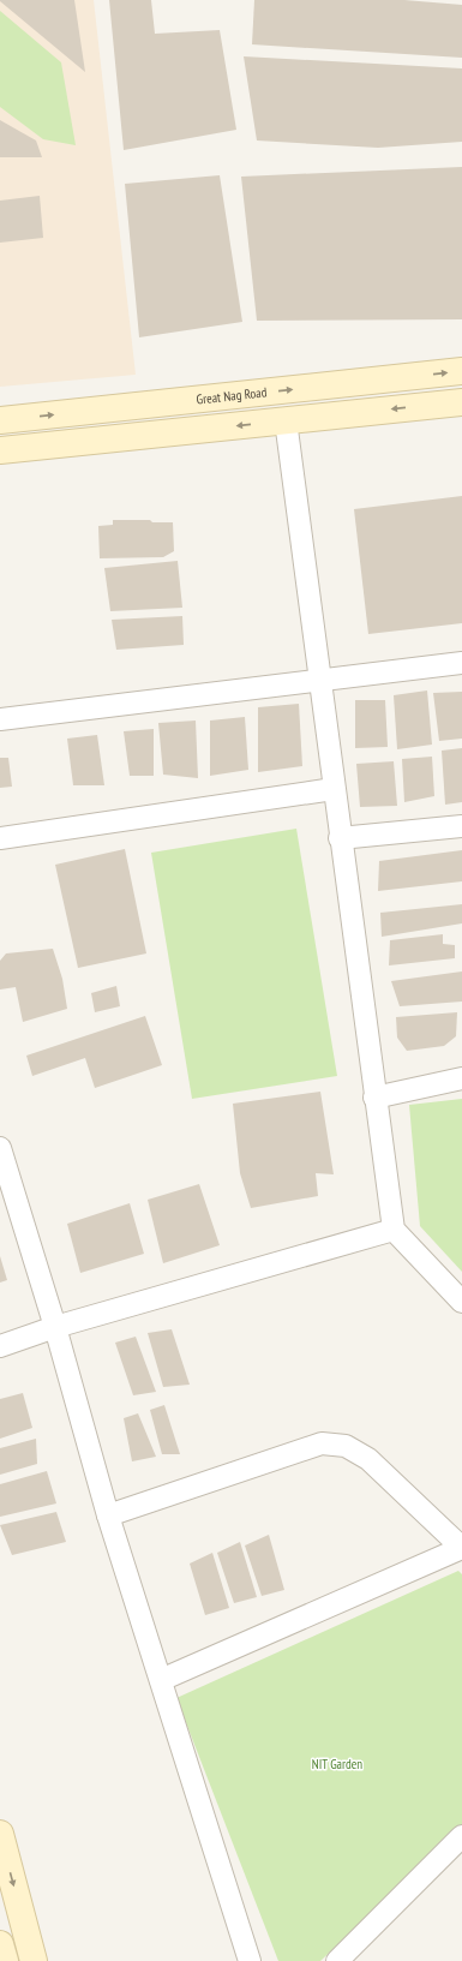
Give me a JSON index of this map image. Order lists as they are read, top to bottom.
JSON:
{
  "streets": {
    "main road": ["Great Nag Road"]
  },
  "parks": ["NIT Garden"]
}
